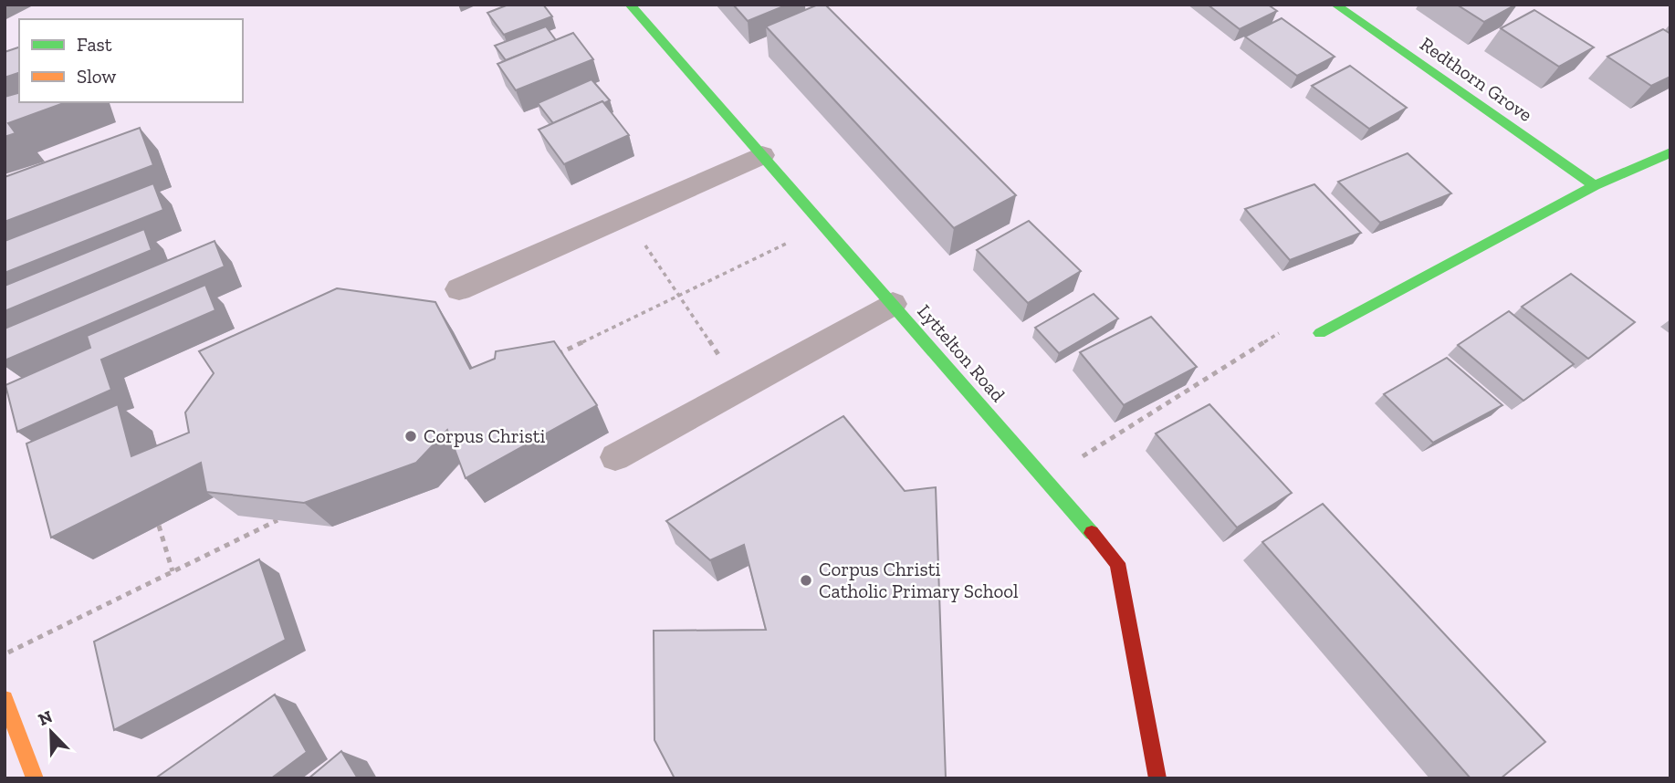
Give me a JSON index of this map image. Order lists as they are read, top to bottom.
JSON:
{
  "streets": {
    "street": ["Redthorn Grove", "Lyttelton Road"]
  },
  "places": ["Corpus Christi", "Corpus Christi Catholic Primary School"],
  "legend": ["Fast", "Slow"],
  "north": "top left"
}
